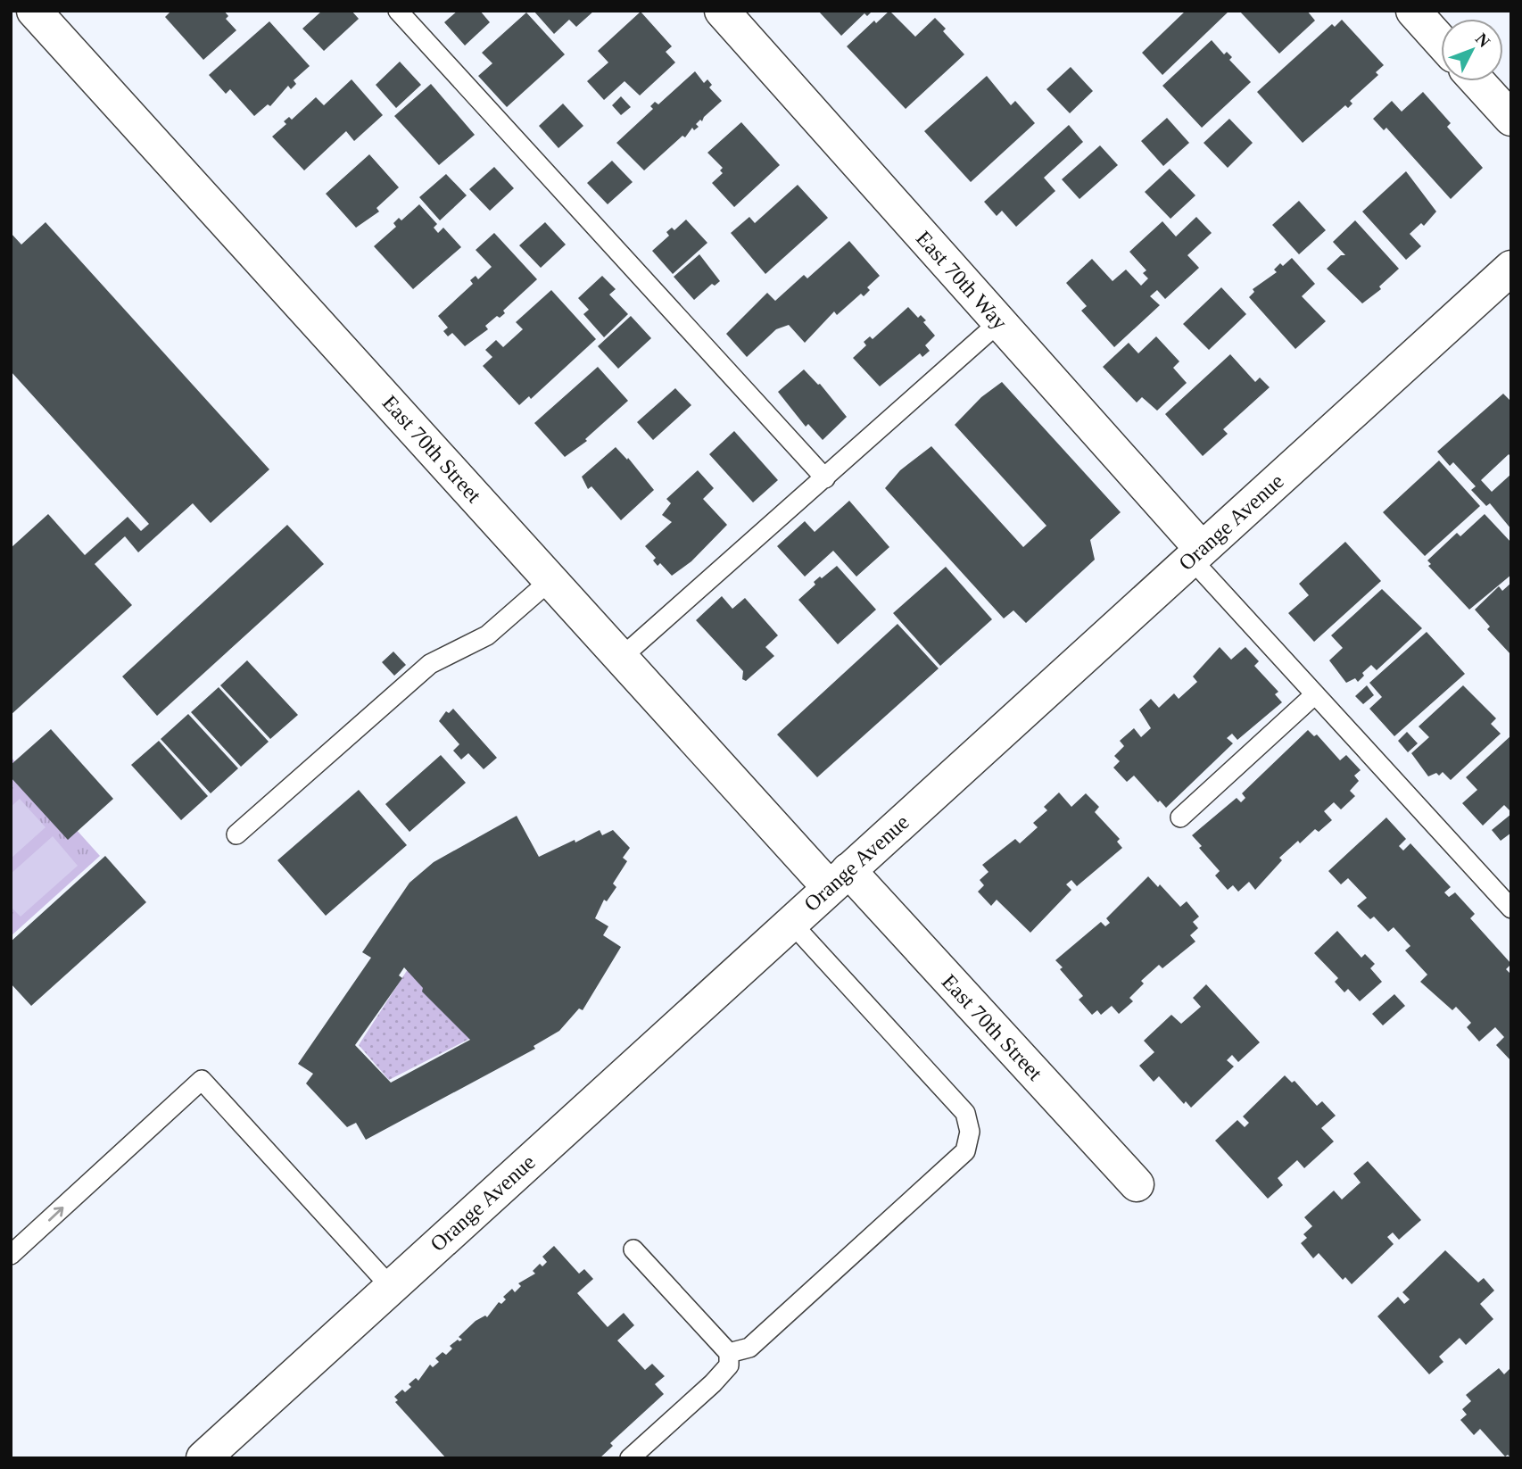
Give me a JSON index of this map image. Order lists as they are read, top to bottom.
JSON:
{
  "streets": {
    "street": ["East 70th Way", "East 70th Street", "Orange Avenue"]
  },
  "crossings": [
    ["East 70th Way", "Orange Avenue"],
    ["East 70th Street", "Orange Avenue"]
  ],
  "north": "top right"
}
